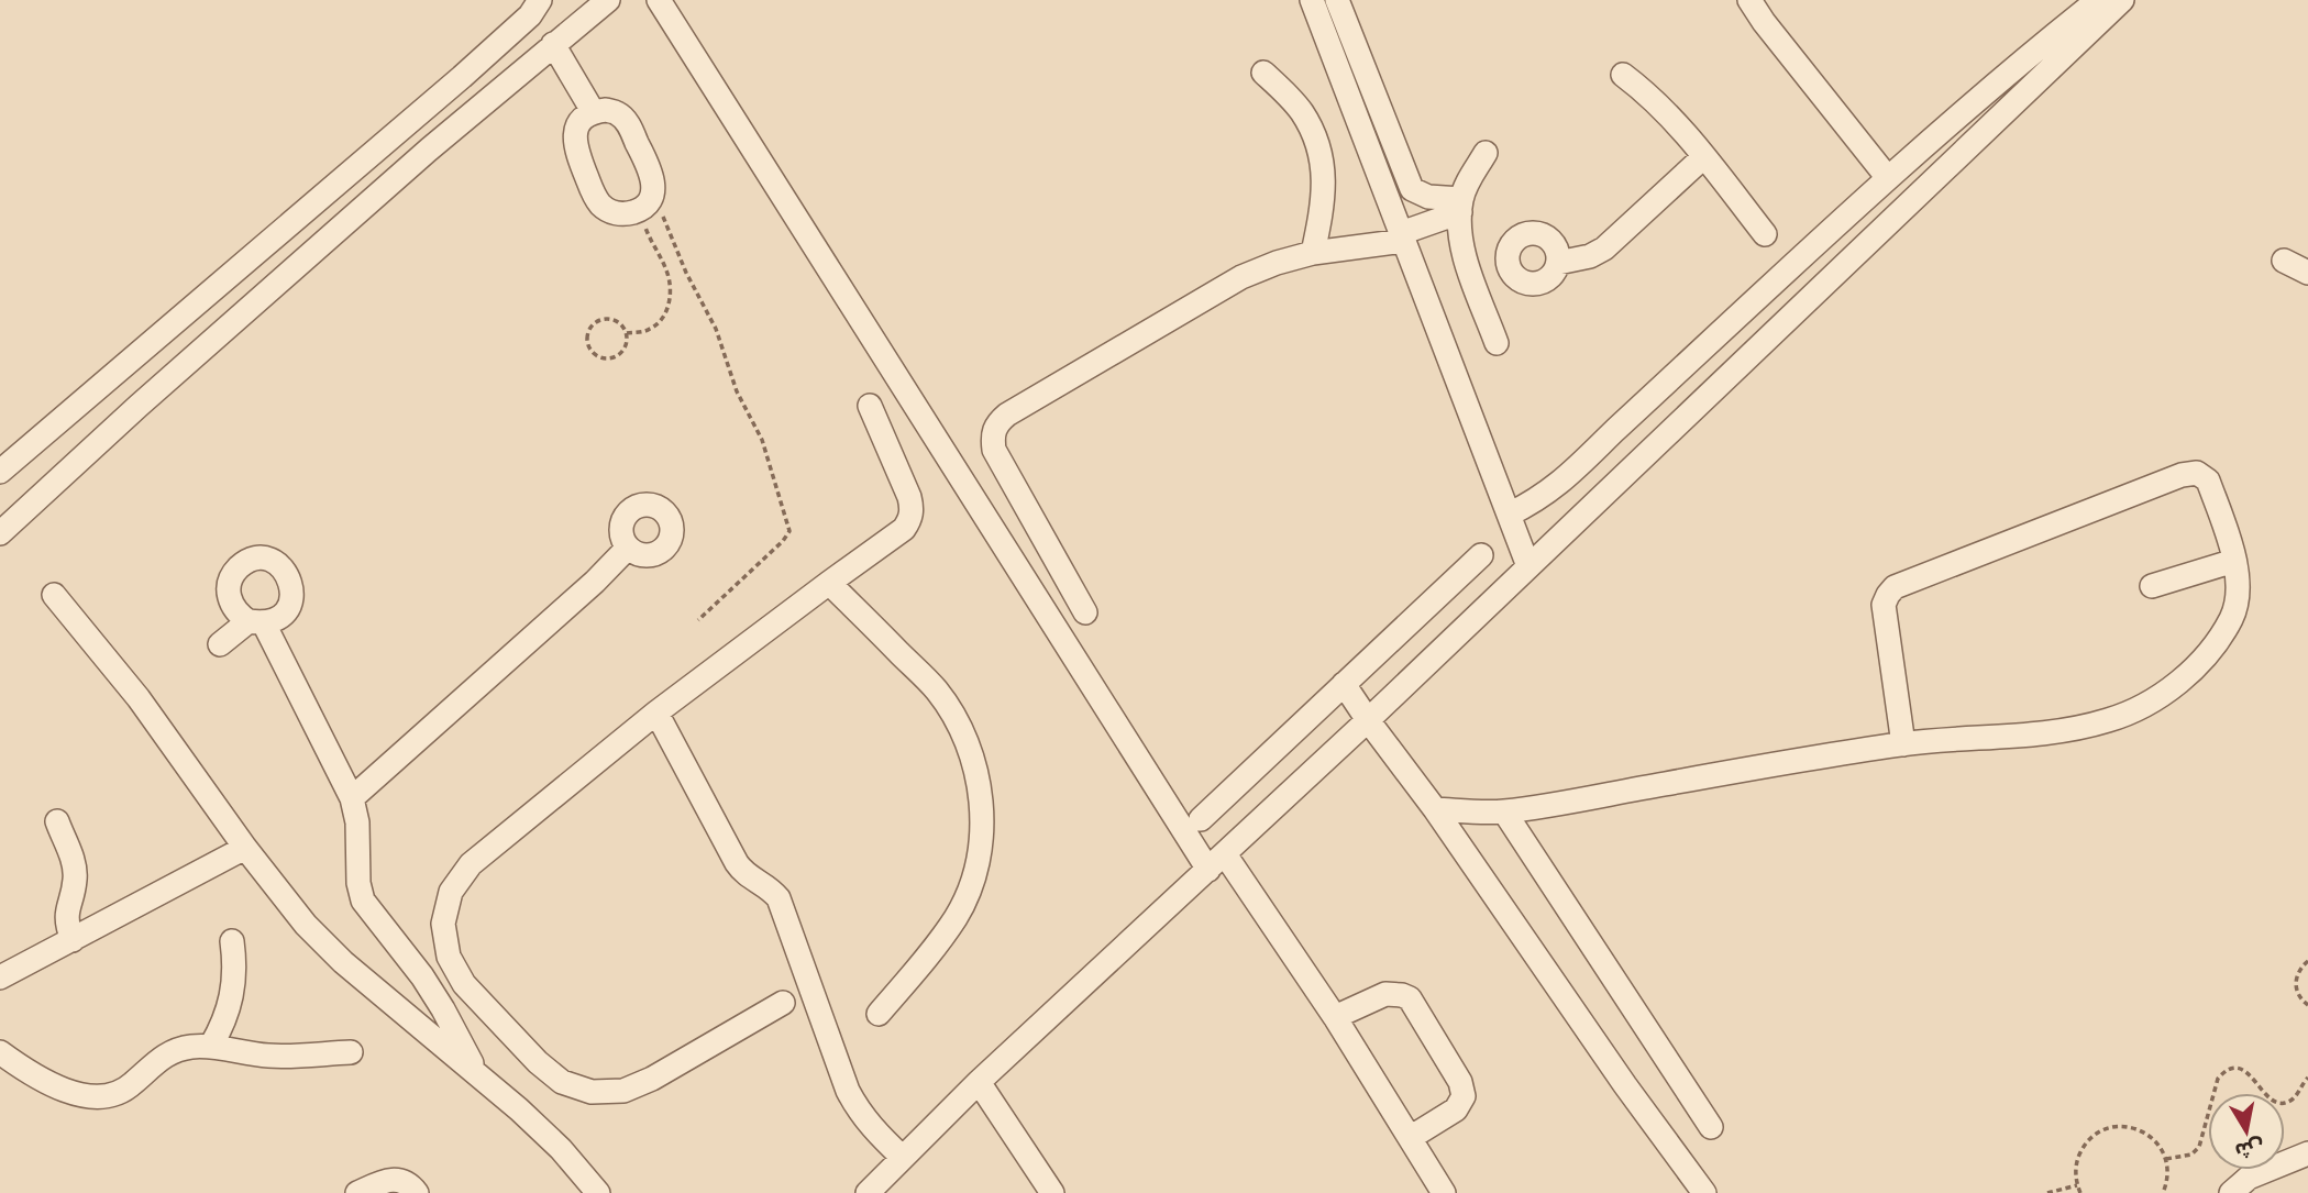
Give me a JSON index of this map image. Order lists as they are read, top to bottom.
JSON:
{
  "north": "bottom"
}
